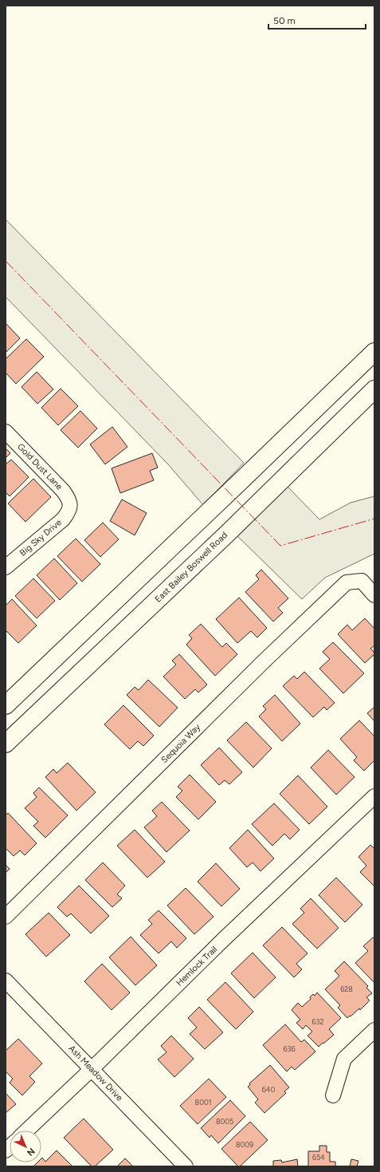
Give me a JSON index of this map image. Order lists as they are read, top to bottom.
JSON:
{
  "streets": {
    "main road": ["East Bailey Boswell Road"],
    "street": [
      "Gold Dust Lane",
      "Big Sky Drive",
      "Sequoia Way",
      "Hemlock Trail",
      "Ash Meadow Drive"
    ]
  },
  "crossings": [
    ["Gold Dust Lane", "Big Sky Drive"],
    ["Hemlock Trail", "Ash Meadow Drive"]
  ],
  "house_numbers": [
    "628",
    "632",
    "636",
    "640",
    "8001",
    "8005",
    "8009",
    "654"
  ],
  "scale_bar": "50 m",
  "north": "bottom right"
}
